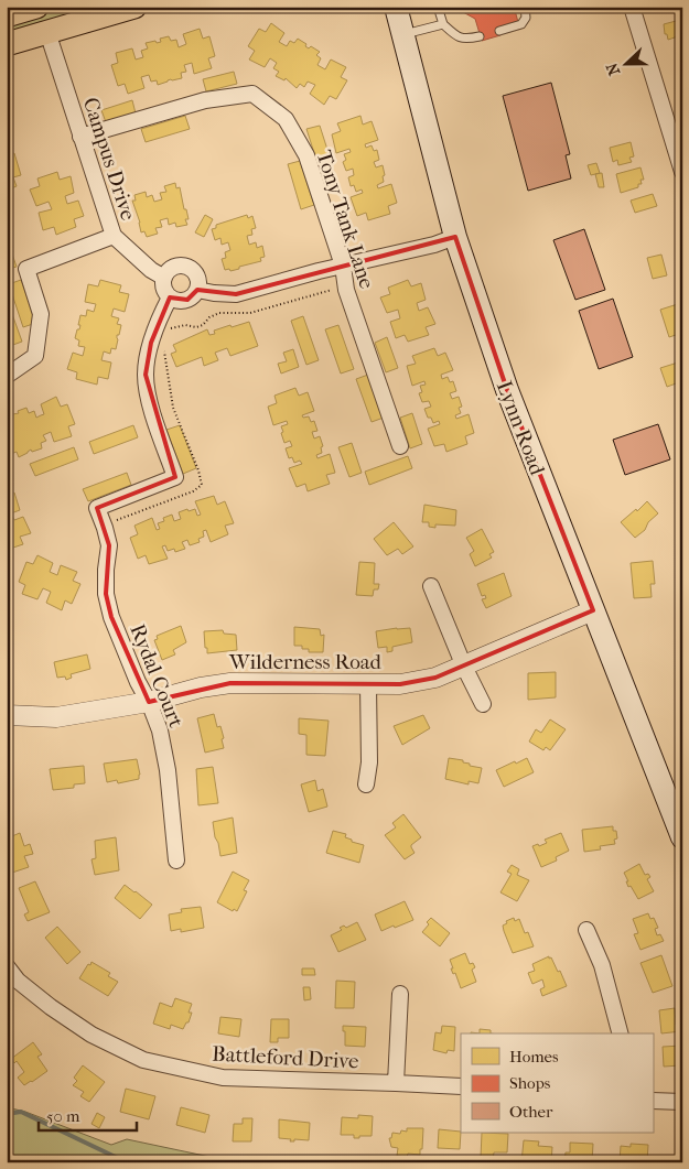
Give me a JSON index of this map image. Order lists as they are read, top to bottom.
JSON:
{
  "streets": {
    "main road": ["Lynn Road"],
    "street": [
      "Campus Drive",
      "Tony Tank Lane",
      "Wilderness Road",
      "Rydal Court",
      "Battleford Drive"
    ]
  },
  "crossings": [
    ["Campus Drive", "Tony Tank Lane"],
    ["Campus Drive", "Rydal Court"],
    ["Lynn Road", "Wilderness Road"],
    ["Wilderness Road", "Rydal Court"]
  ],
  "legend": ["Homes", "Shops", "Other"],
  "scale_bar": "50 m",
  "north": "left"
}
